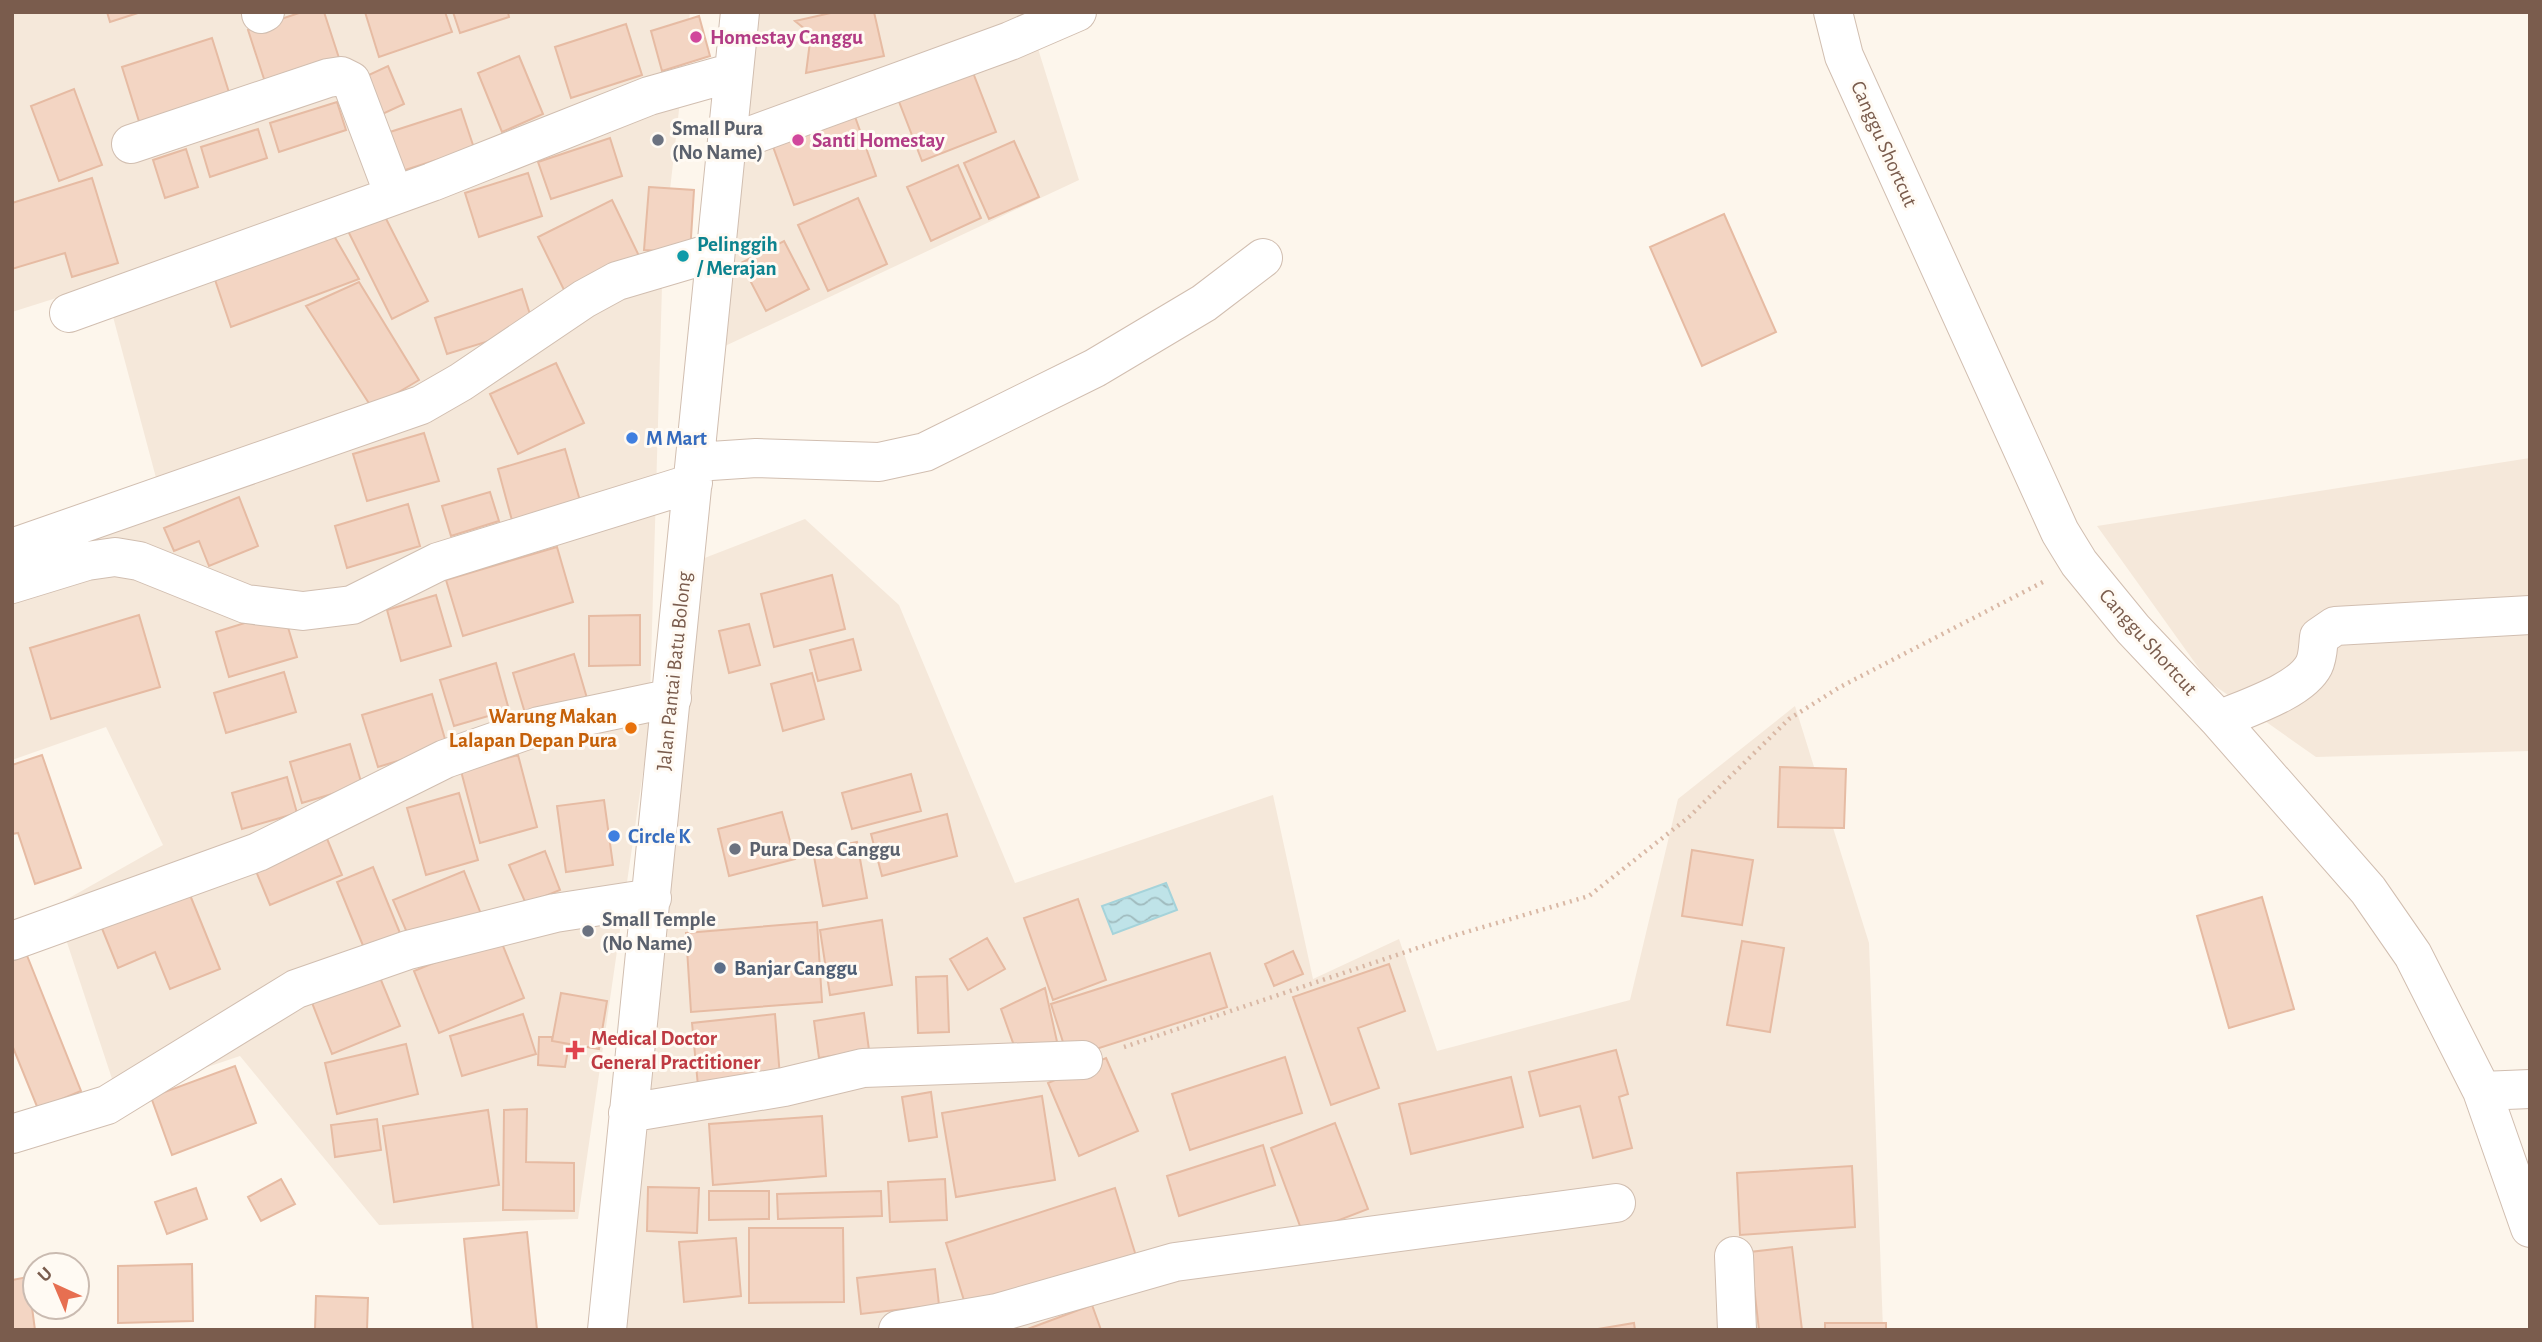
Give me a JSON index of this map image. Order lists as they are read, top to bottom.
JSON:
{
  "streets": {
    "street": ["Canggu Shortcut", "Jalan Pantai Batu Bolong"]
  },
  "places": {
    "other": [
      "Homestay Canggu",
      "Small Pura (No Name)",
      "Santi Homestay",
      "Pelinggih / Merajan",
      "M Mart",
      "Warung Makan Lalapan Depan Pura",
      "Circle K",
      "Pura Desa Canggu",
      "Small Temple (No Name)",
      "Banjar Canggu"
    ],
    "health": ["Medical Doctor General Practitioner"]
  },
  "north": "top left"
}
